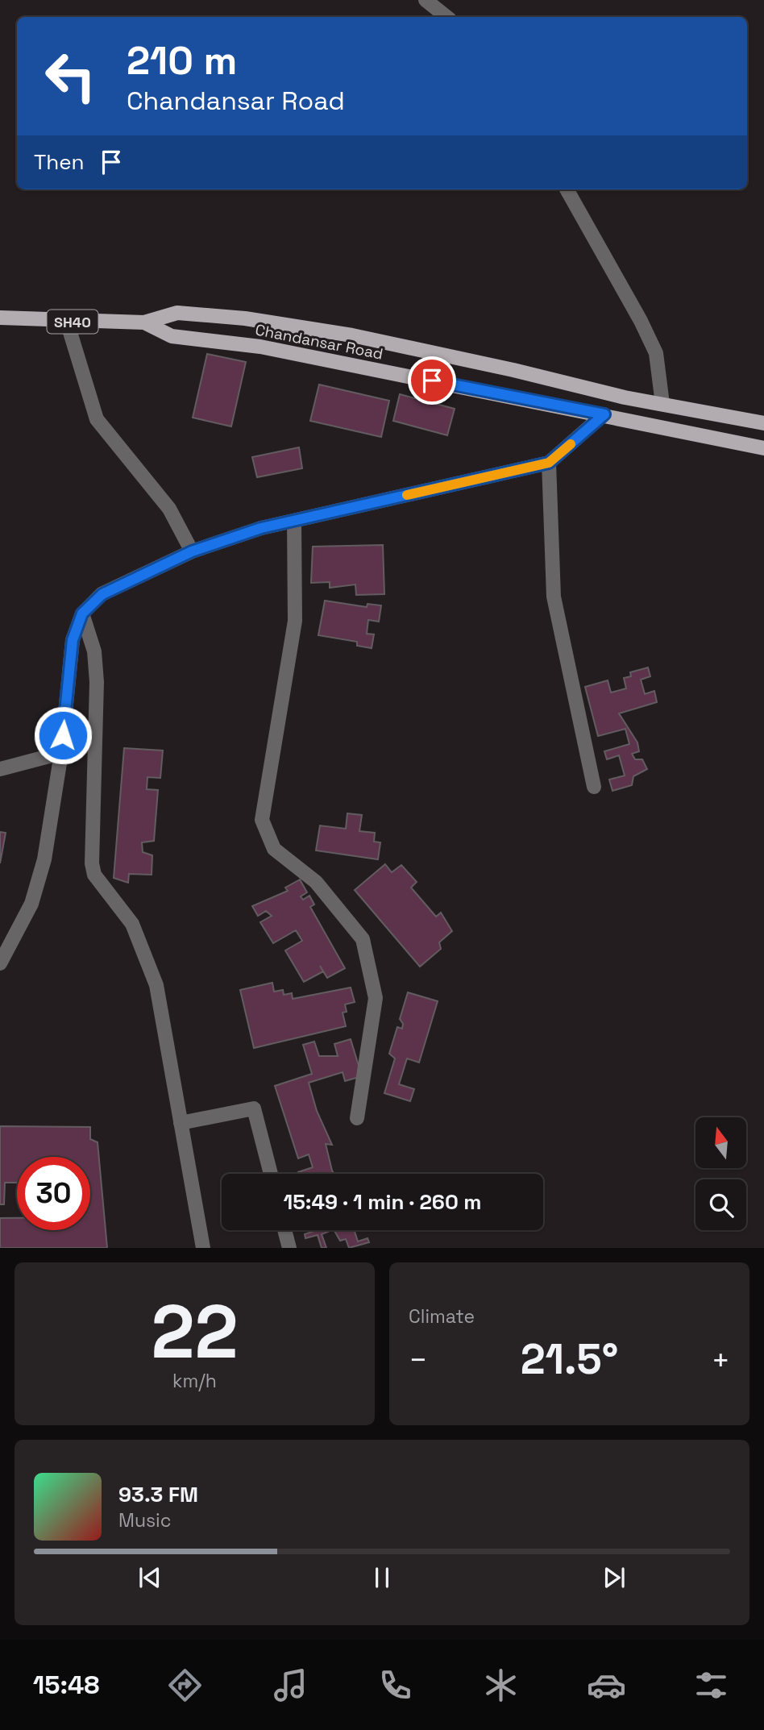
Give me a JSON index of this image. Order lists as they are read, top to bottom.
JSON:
{
  "streets": {
    "main road": ["SH40", "Chandansar Road"]
  },
  "north": "top",
  "page": {
    "turn": ["210 m", "Chandansar Road"],
    "then": "Then",
    "limit": "30",
    "trip": "15:49 · 1 min · 260 m",
    "tile": [
      ["22", "km/h"],
      "Climate"
    ],
    "heat": ["−", "21.5°", "+"],
    "song": ["93.3 FM", "Music"],
    "tabs": "15:48"
  }
}
